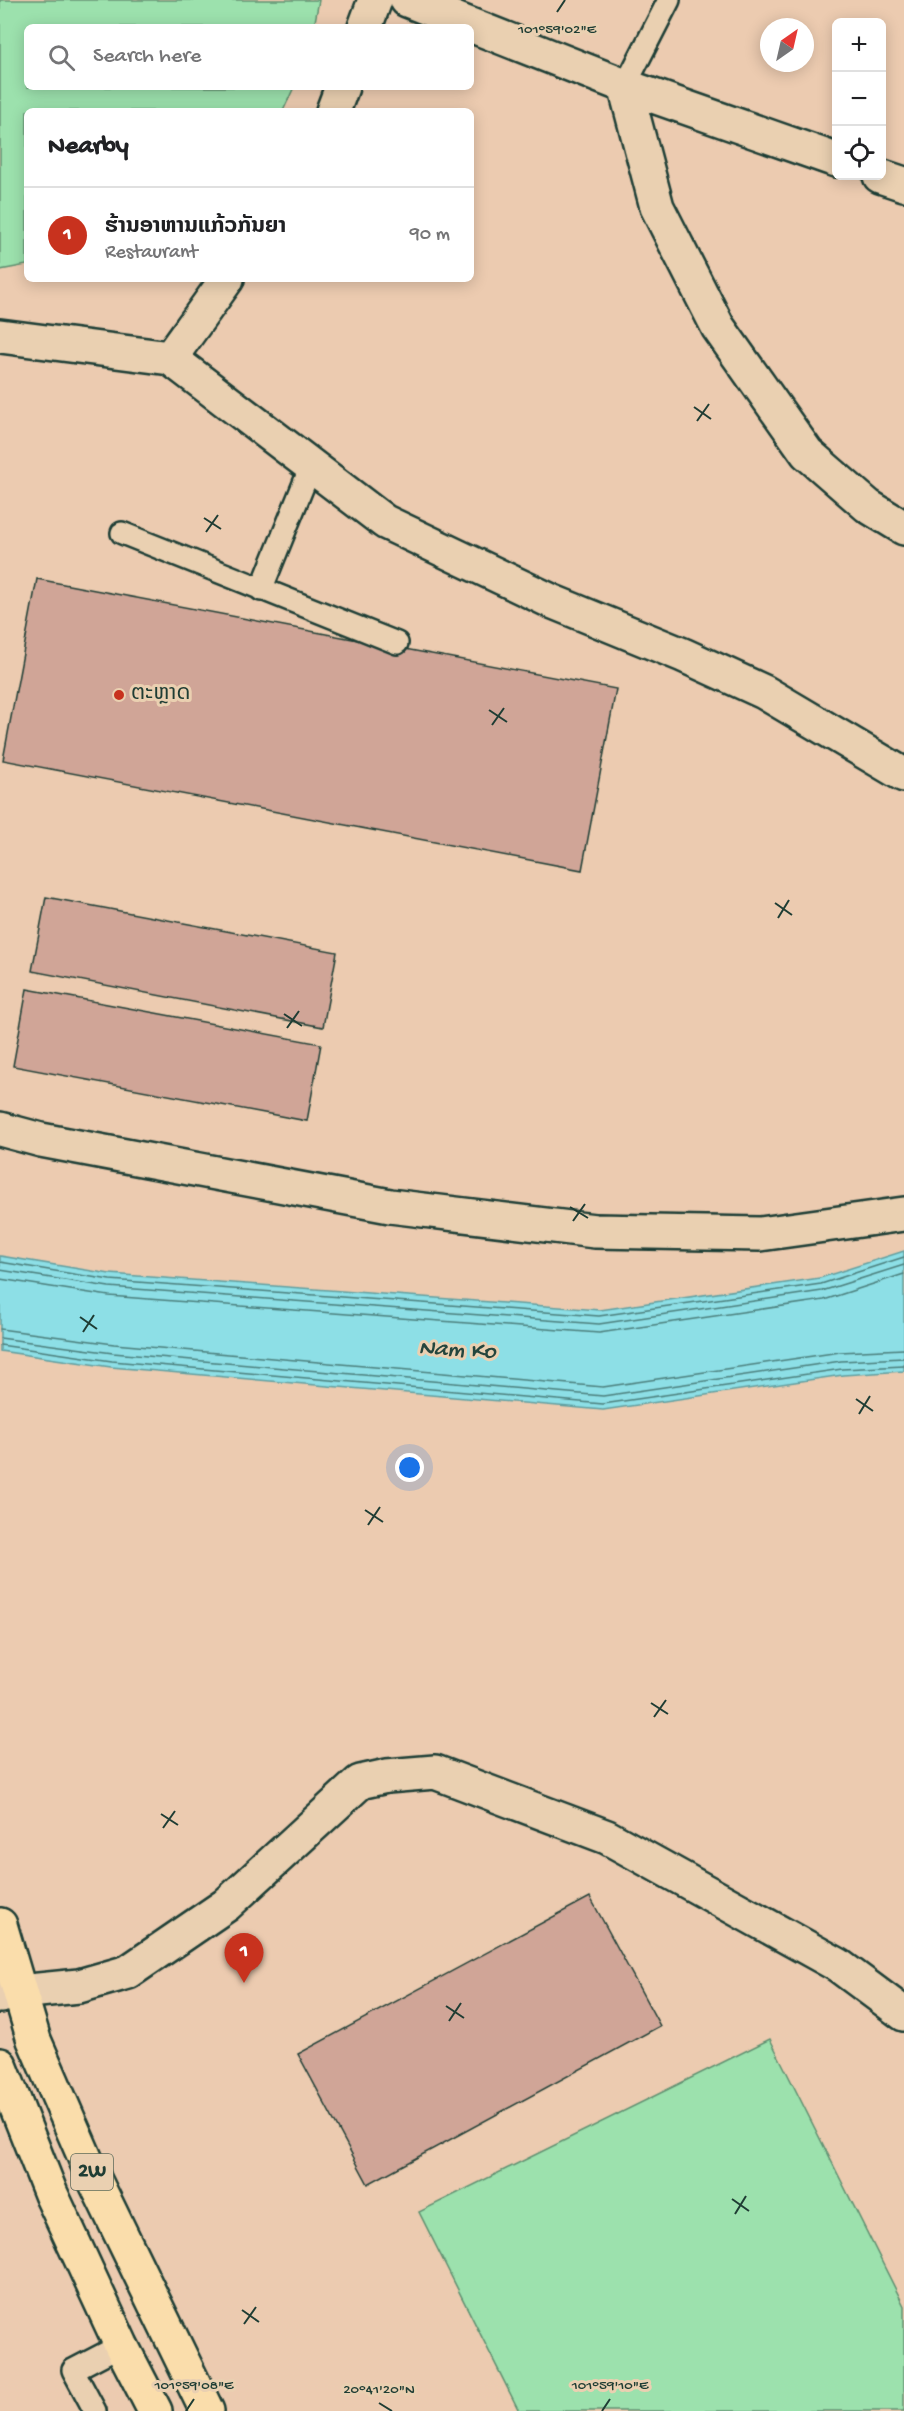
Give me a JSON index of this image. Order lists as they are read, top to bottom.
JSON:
{
  "streets": {
    "highway": ["2W"]
  },
  "water": ["Nam Ko"],
  "places": ["ຕະຫຼາດ"],
  "north": "top right",
  "page": {
    "map_buttons": ["+", "−"],
    "search": "Search here",
    "heading": "Nearby",
    "list": [
      {
        "mark": "1",
        "name": "ຮ້ານອາຫານແກ້ວກັນຍາ",
        "note": "Restaurant",
        "value": "90 m"
      }
    ],
    "pins": "1"
  },
  "coordinates": [
    "101°59'02\"E",
    "101°59'08\"E",
    "101°59'10\"E",
    "20°41'20\"N"
  ]
}
